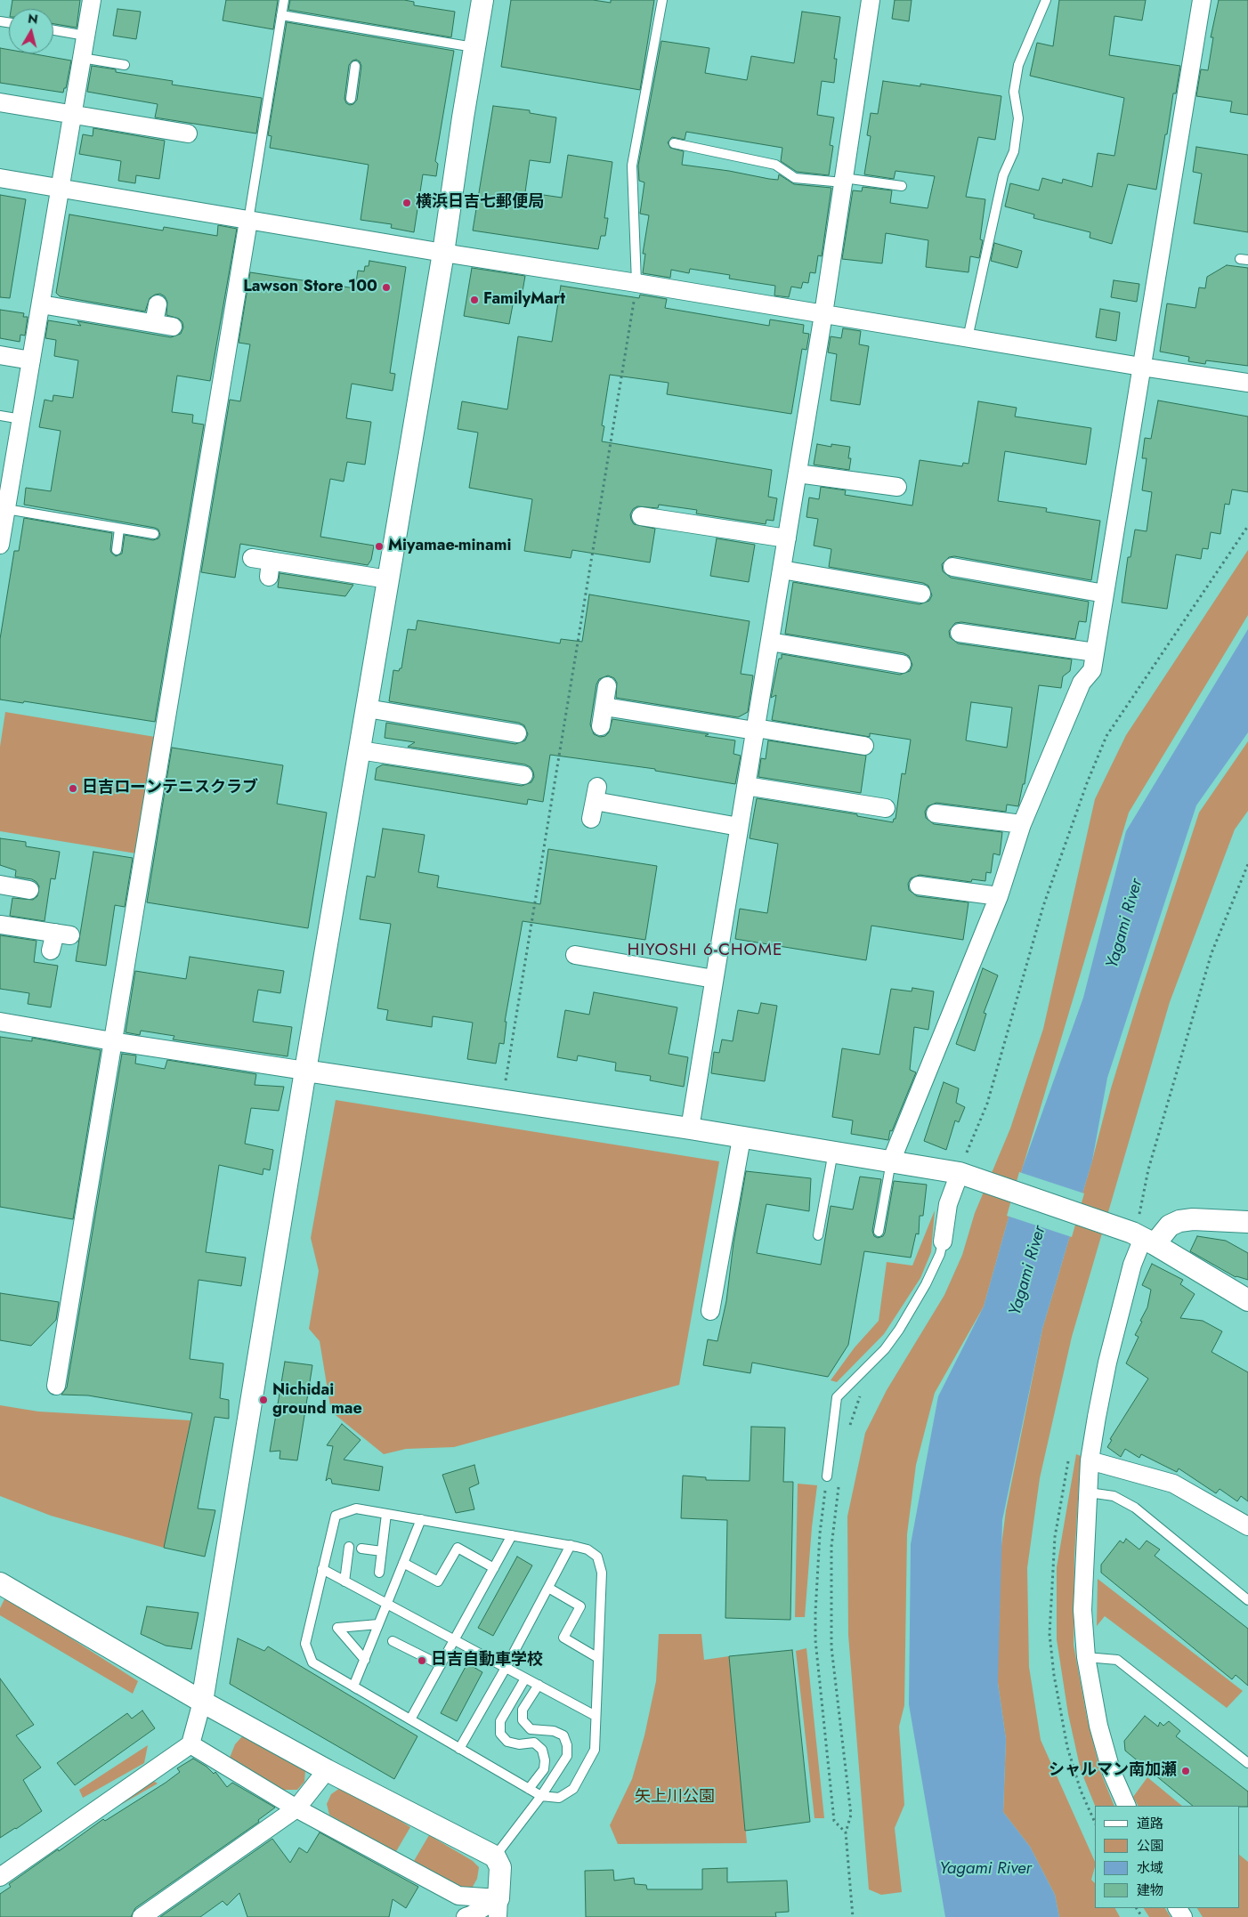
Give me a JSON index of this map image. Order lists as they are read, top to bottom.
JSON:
{
  "districts": ["HIYOSHI 6-CHOME"],
  "water": ["Yagami River"],
  "parks": ["矢上川公園"],
  "places": [
    "横浜日吉七郵便局",
    "Lawson Store 100",
    "FamilyMart",
    "Miyamae-minami",
    "日吉ローンテニスクラブ",
    "Nichidai ground mae",
    "日吉自動車学校",
    "シャルマン南加瀬"
  ],
  "legend": [
    "道路",
    "公園",
    "水域",
    "建物"
  ],
  "north": "top"
}
